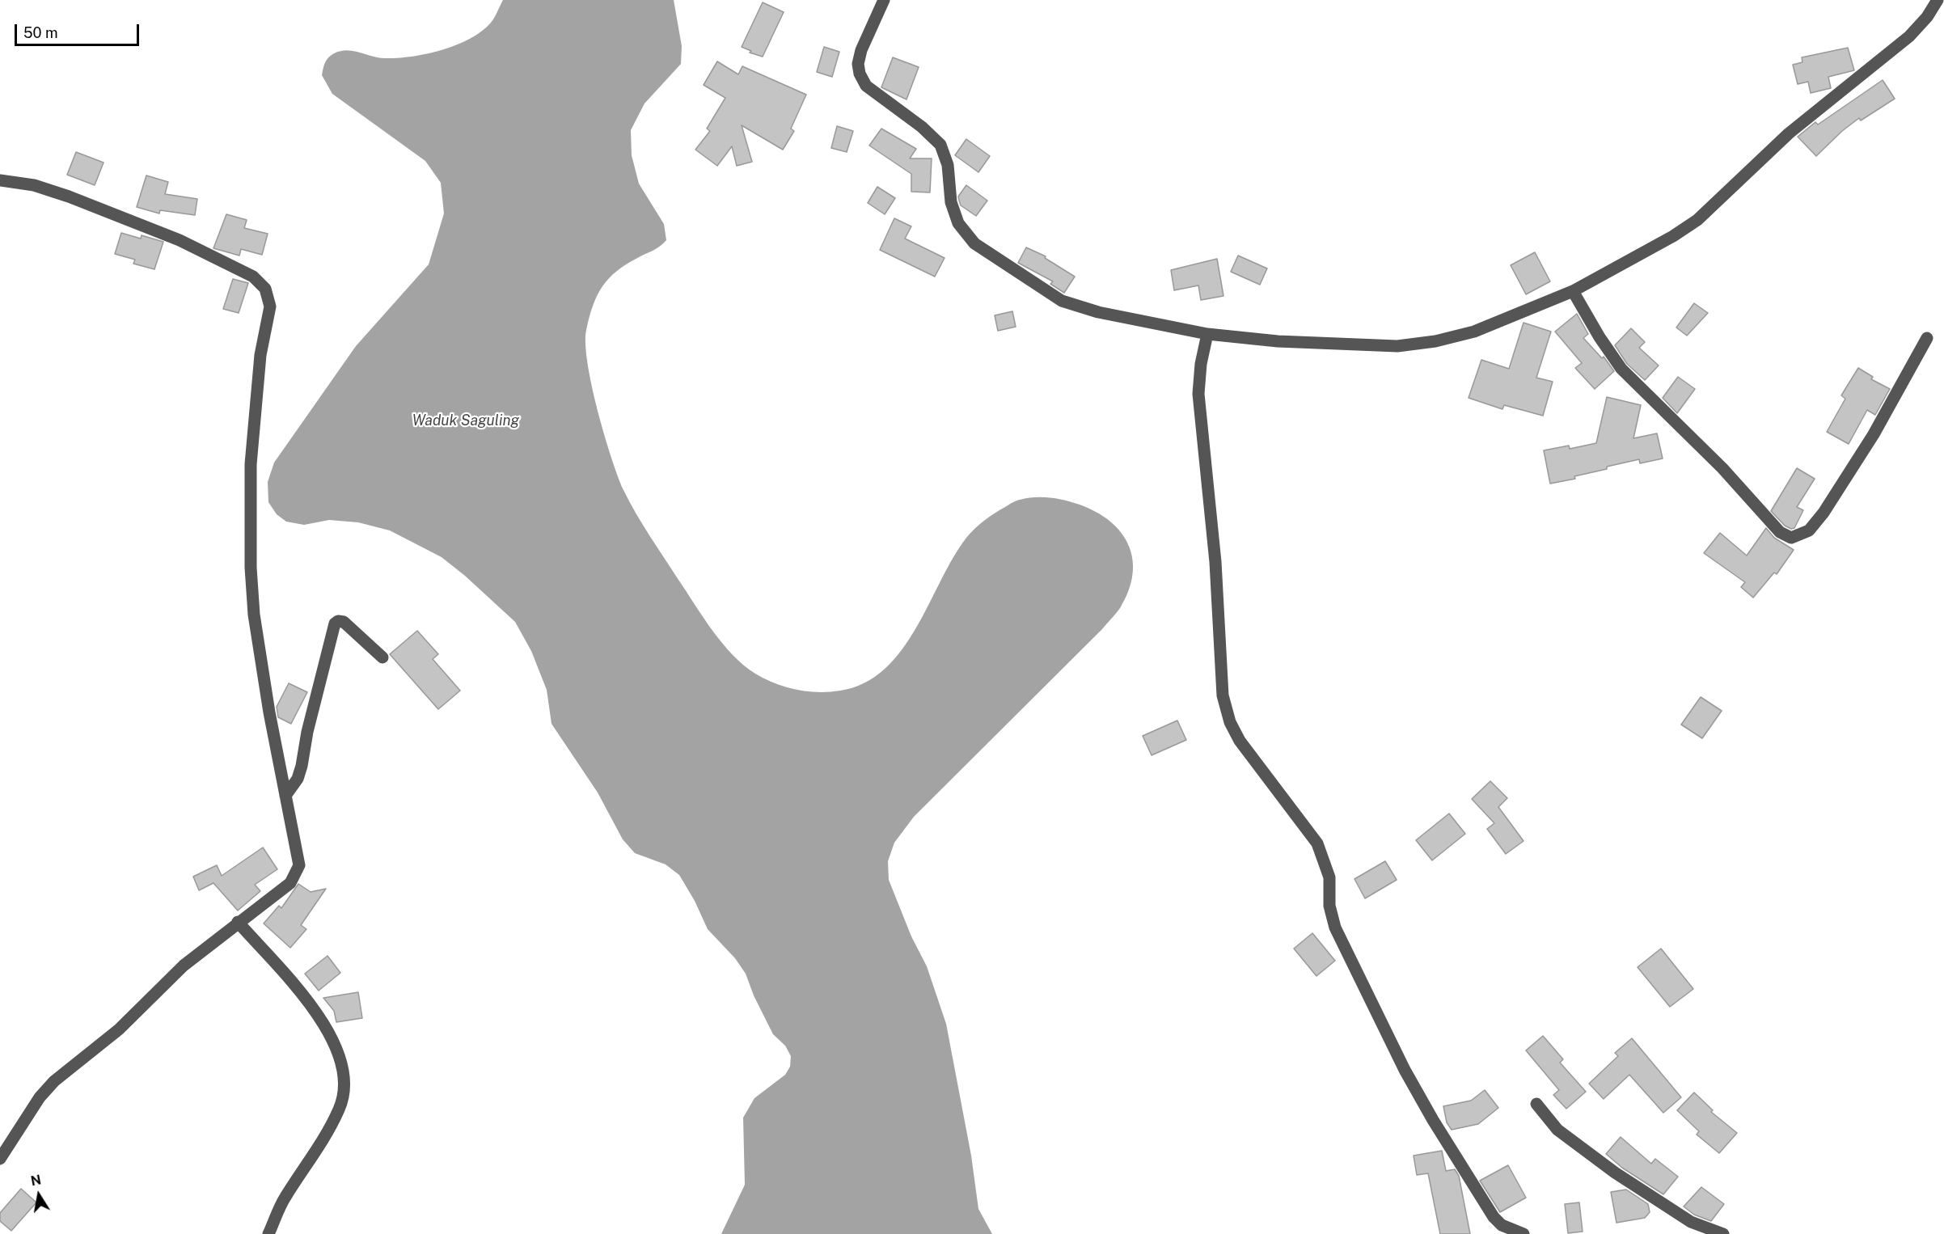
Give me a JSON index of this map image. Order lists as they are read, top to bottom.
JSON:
{
  "water": ["Waduk Saguling"],
  "scale_bar": "50 m",
  "north": "top"
}
